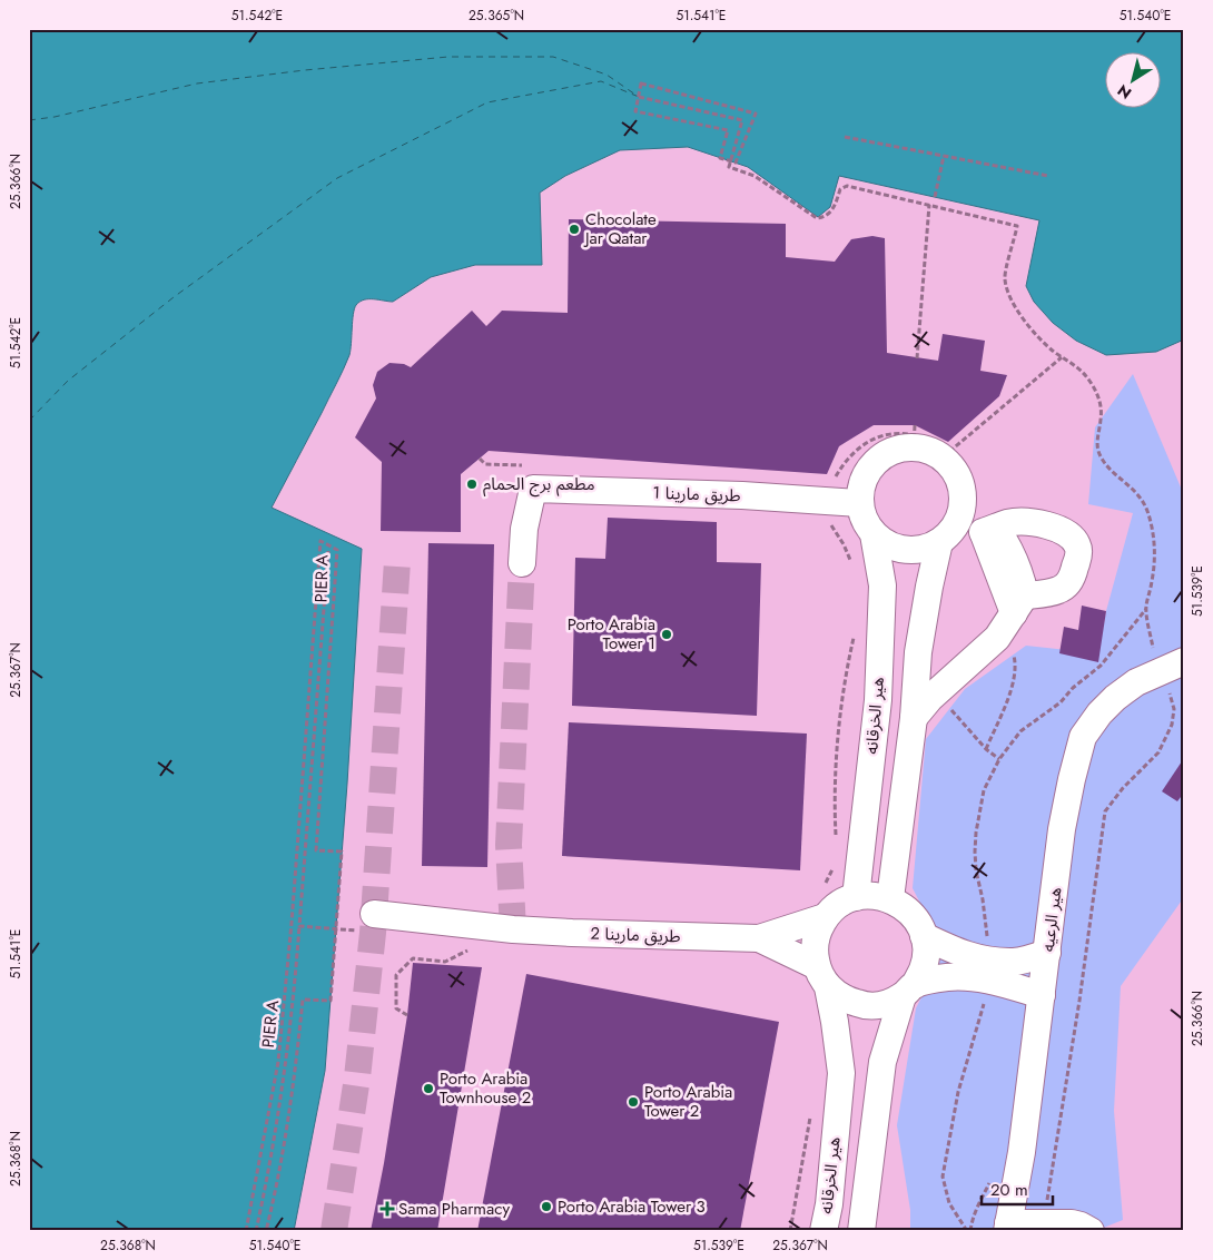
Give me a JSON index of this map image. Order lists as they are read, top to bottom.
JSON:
{
  "streets": {
    "street": [
      "طريق مارينا 1",
      "هير الخرقانه",
      "هير الرعيه",
      "طريق مارينا 2"
    ],
    "path": ["PIER A"]
  },
  "crossings": [
    ["طريق مارينا 1", "هير الخرقانه"],
    ["هير الخرقانه", "طريق مارينا 2"]
  ],
  "places": {
    "other": [
      "Chocolate Jar Qatar",
      "مطعم برج الحمام",
      "Porto Arabia Tower 1",
      "Porto Arabia Townhouse 2",
      "Porto Arabia Tower 2",
      "Porto Arabia Tower 3"
    ],
    "health": ["Sama Pharmacy"]
  },
  "scale_bar": "20 m",
  "north": "bottom left",
  "coordinates": [
    "51.542°E",
    "25.365°N",
    "51.541°E",
    "51.540°E",
    "25.366°N",
    "51.539°E",
    "25.367°N",
    "25.368°N"
  ]
}
